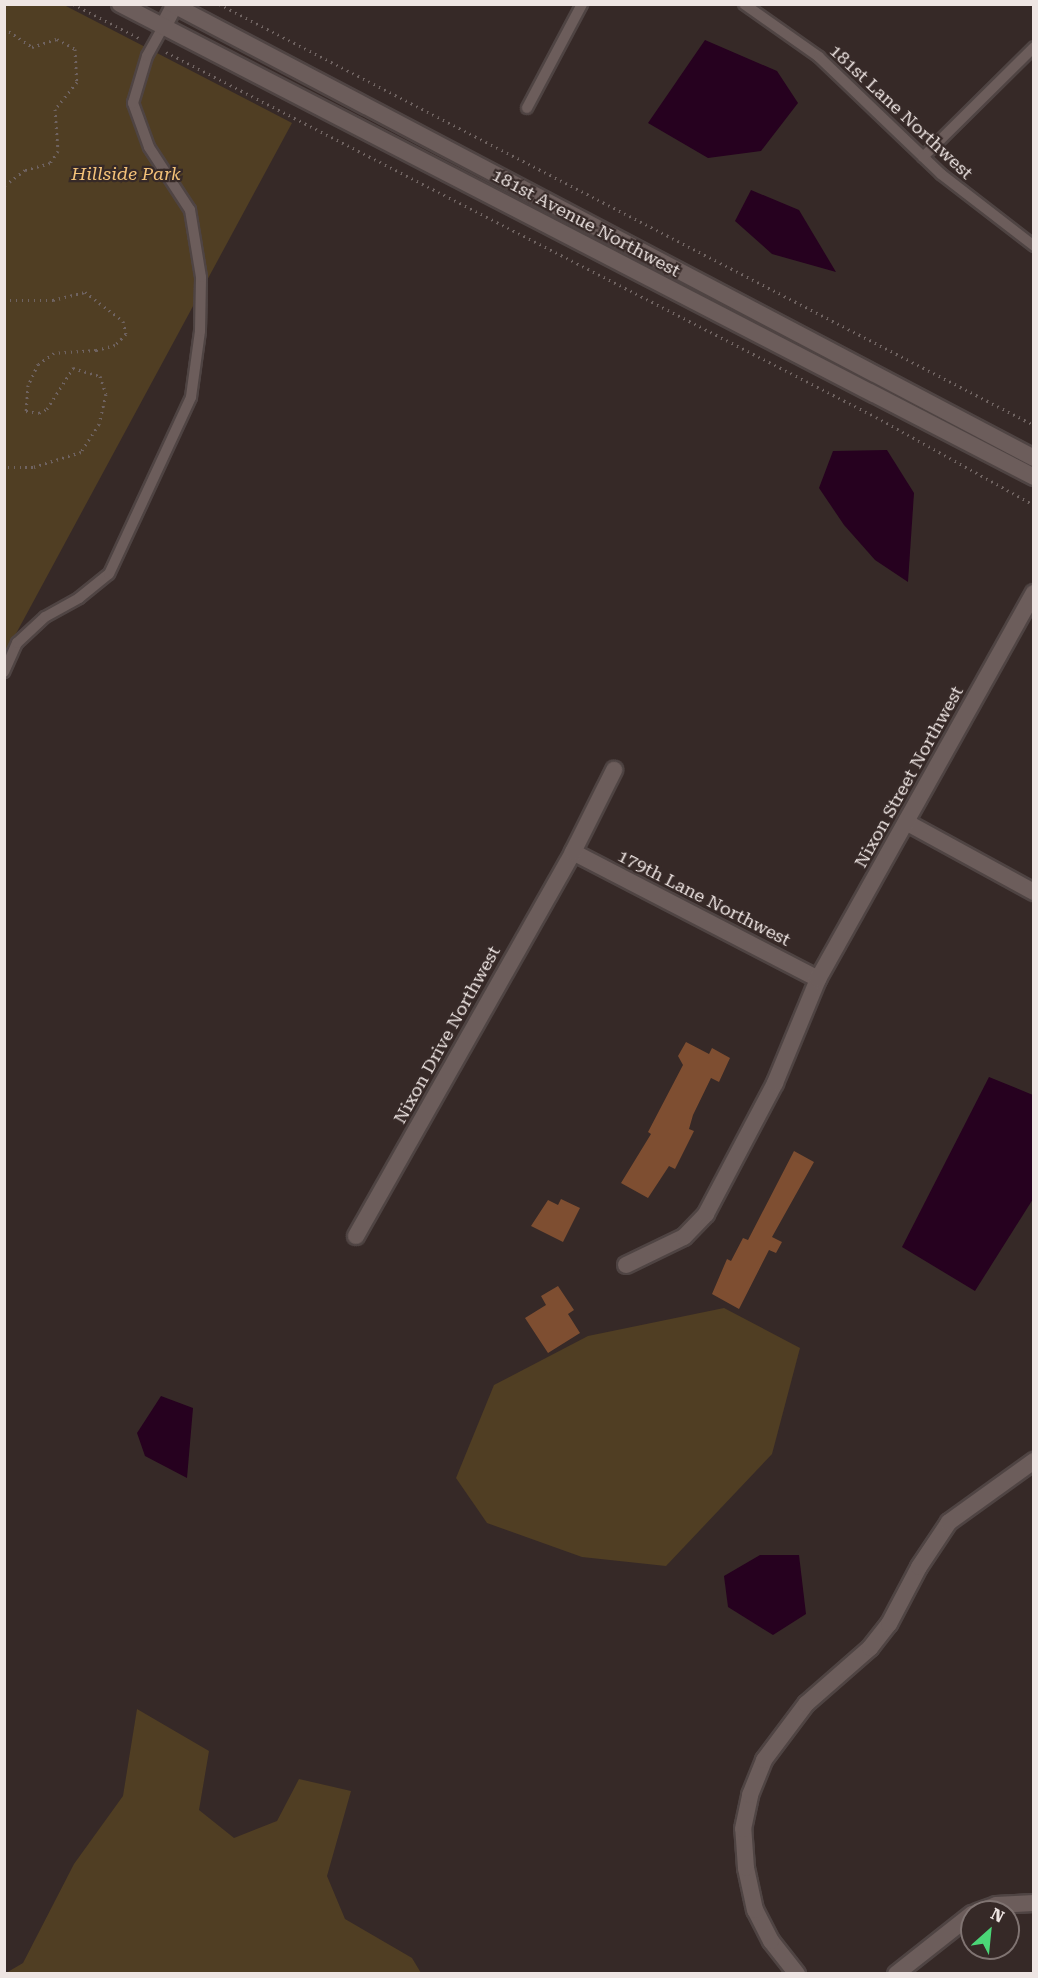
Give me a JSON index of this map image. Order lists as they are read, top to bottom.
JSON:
{
  "streets": {
    "street": [
      "181st Avenue Northwest",
      "Nixon Street Northwest",
      "179th Lane Northwest",
      "Nixon Drive Northwest"
    ],
    "lane": ["181st Lane Northwest"]
  },
  "crossings": [
    ["Nixon Street Northwest", "179th Lane Northwest"],
    ["179th Lane Northwest", "Nixon Drive Northwest"]
  ],
  "parks": ["Hillside Park"],
  "north": "top right"
}
